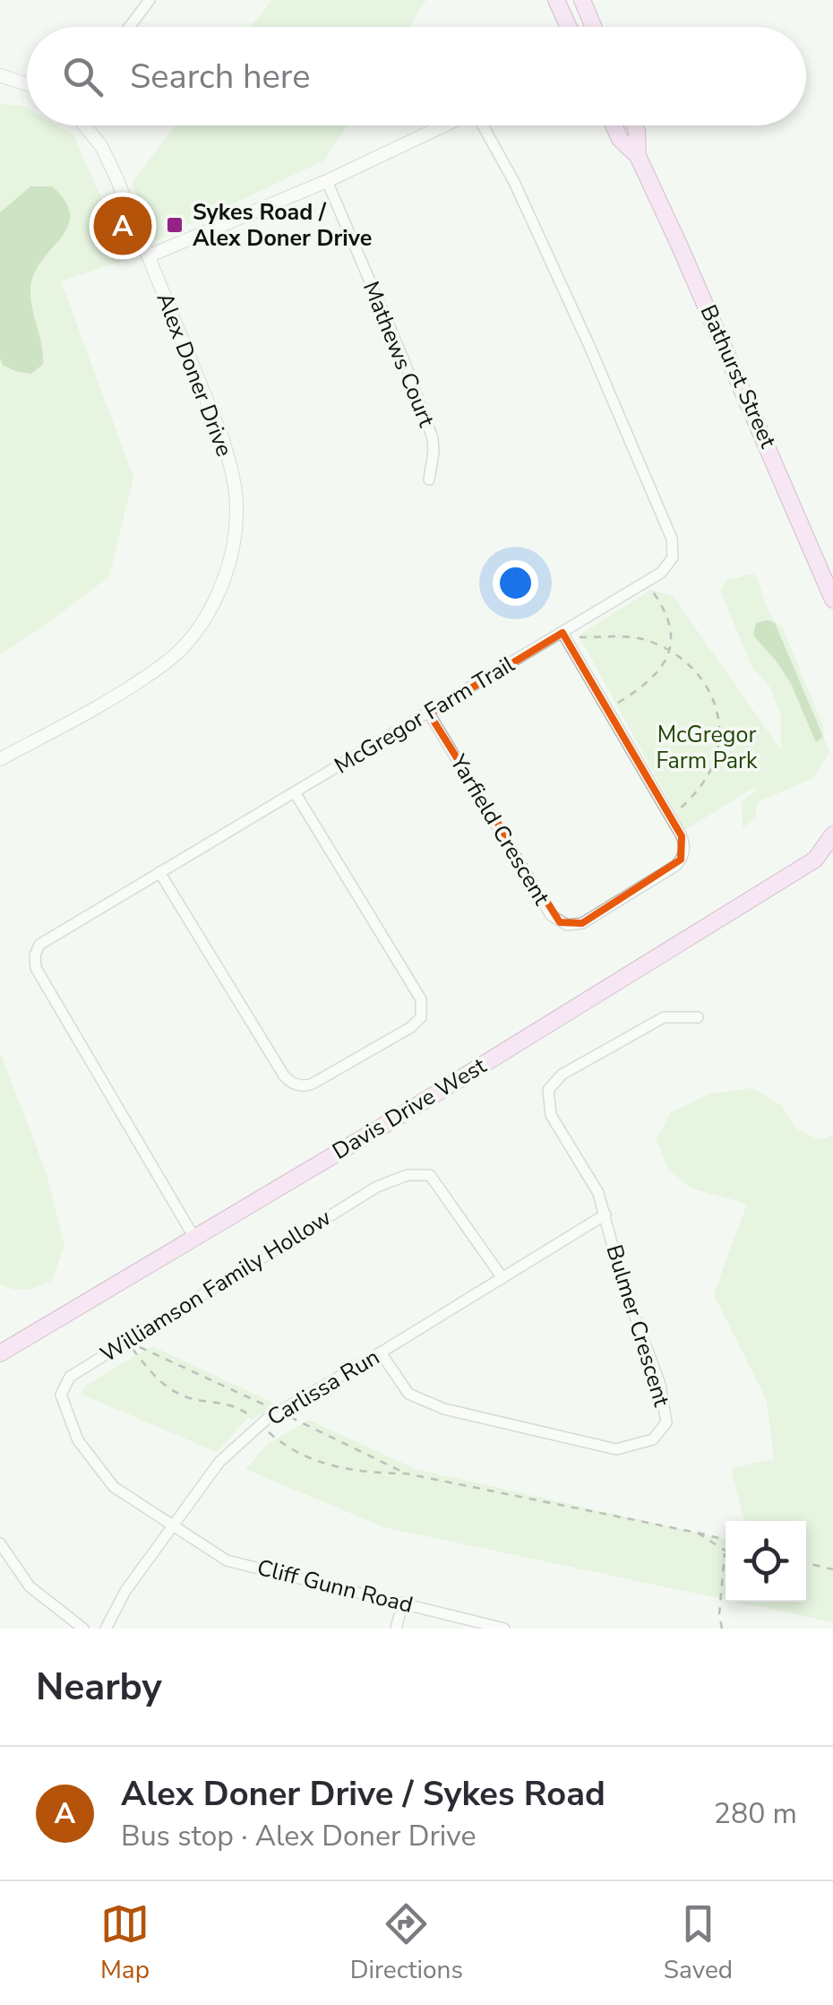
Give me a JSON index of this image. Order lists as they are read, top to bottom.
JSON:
{
  "streets": {
    "main road": ["Bathurst Street", "Davis Drive West"],
    "street": [
      "Mathews Court",
      "Alex Doner Drive",
      "McGregor Farm Trail",
      "Yarfield Crescent",
      "Williamson Family Hollow",
      "Bulmer Crescent",
      "Carlissa Run",
      "Cliff Gunn Road"
    ]
  },
  "crossings": [
    ["McGregor Farm Trail", "Yarfield Crescent"],
    ["McGregor Farm Trail", "Davis Drive West"],
    ["Williamson Family Hollow", "Carlissa Run"],
    ["Williamson Family Hollow", "Cliff Gunn Road"],
    ["Bulmer Crescent", "Carlissa Run"],
    ["Carlissa Run", "Cliff Gunn Road"]
  ],
  "parks": ["McGregor Farm Park"],
  "places": {
    "transit": ["Sykes Road / Alex Doner Drive"]
  },
  "page": {
    "search": "Search here",
    "pins": "A",
    "heading": "Nearby",
    "list": [
      {
        "mark": "A",
        "name": "Alex Doner Drive / Sykes Road",
        "note": "Bus stop · Alex Doner Drive",
        "value": "280 m"
      }
    ],
    "nav": ["Map", "Directions", "Saved"]
  }
}
